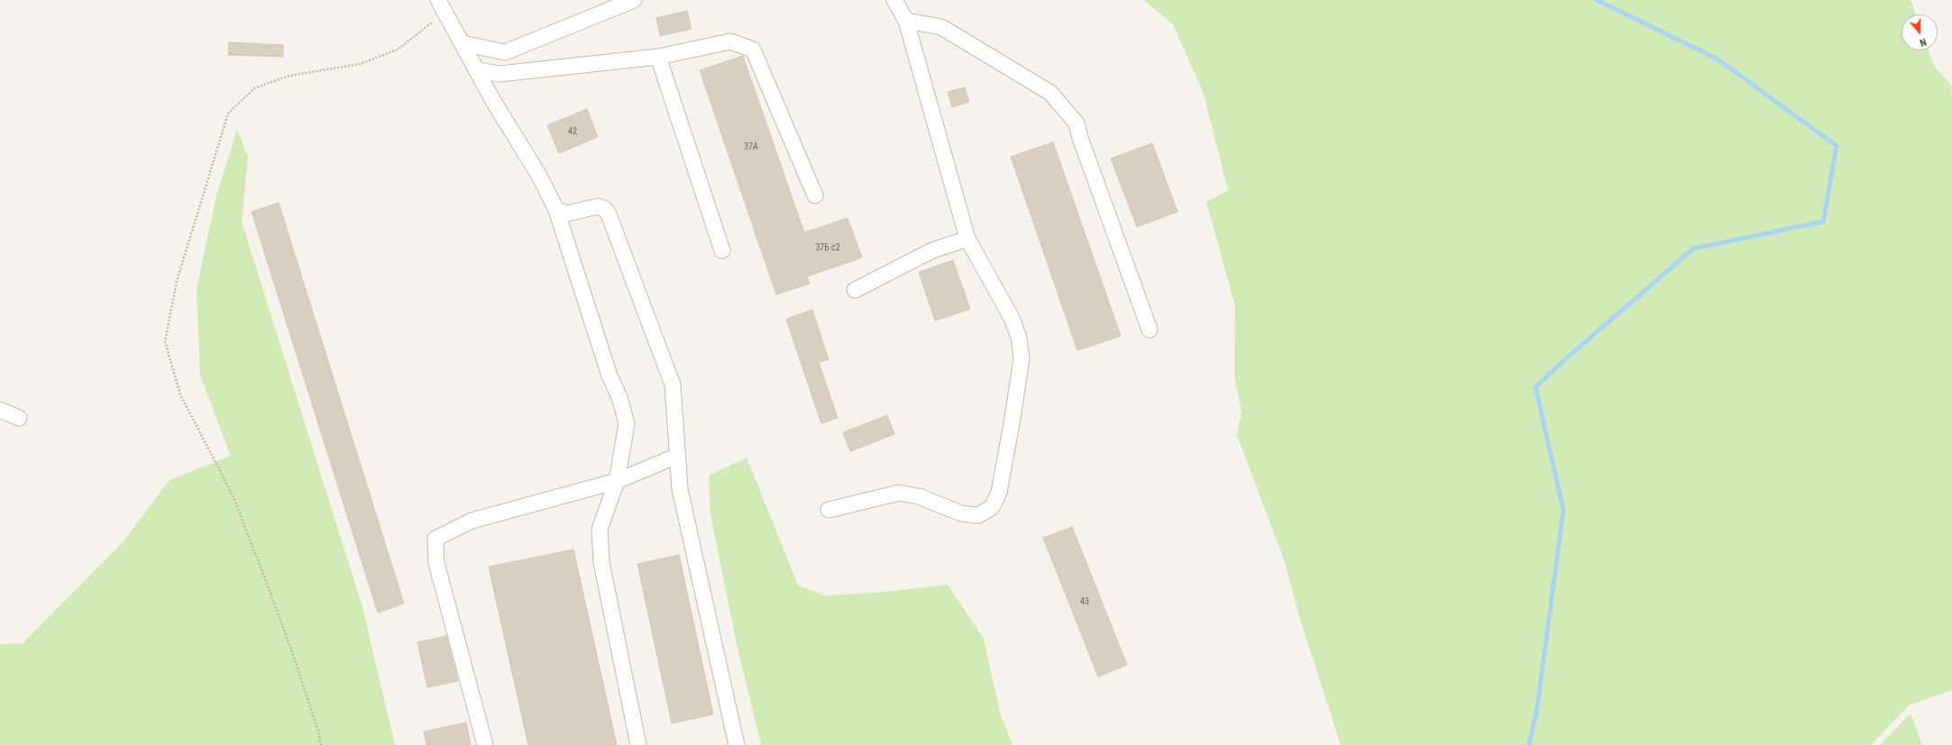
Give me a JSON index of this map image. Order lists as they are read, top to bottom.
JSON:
{
  "house_numbers": [
    "42",
    "37А",
    "37Б с2",
    "43"
  ],
  "north": "bottom"
}
